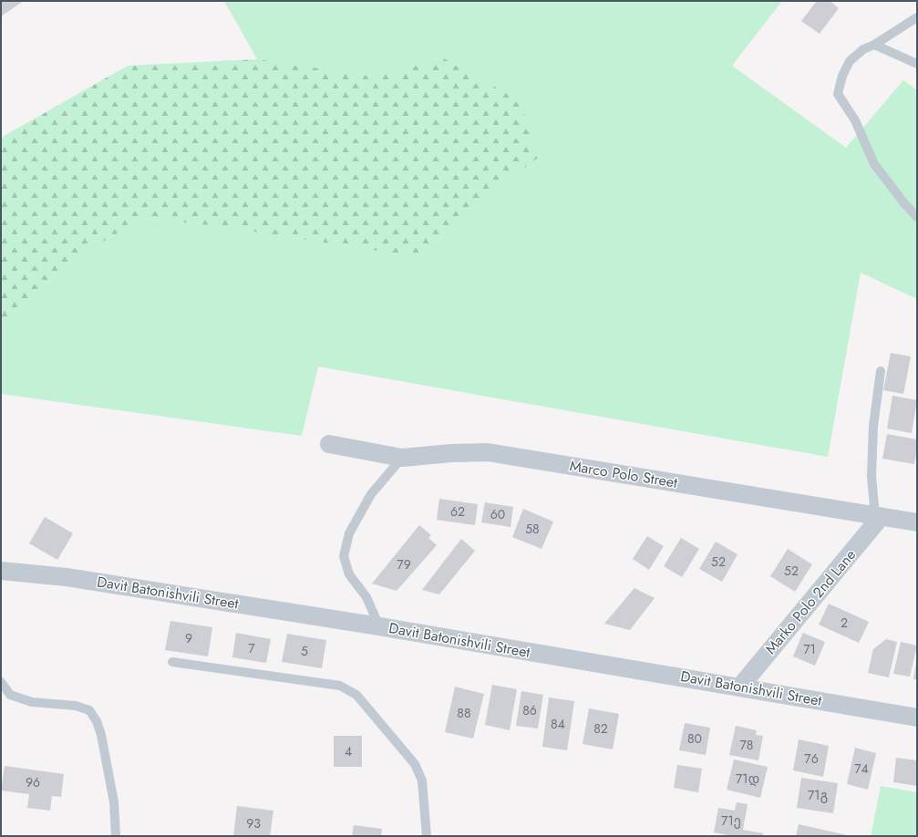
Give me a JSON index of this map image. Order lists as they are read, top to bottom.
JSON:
{
  "streets": {
    "street": ["Marco Polo Street", "Davit Batonishvili Street", "Marko Polo 2nd Lane"]
  },
  "crossings": [
    ["Marco Polo Street", "Marko Polo 2nd Lane"],
    ["Davit Batonishvili Street", "Marko Polo 2nd Lane"]
  ],
  "house_numbers": [
    "62",
    "60",
    "58",
    "52",
    "79",
    "52",
    "2",
    "9",
    "7",
    "71",
    "5",
    "86",
    "88",
    "84",
    "82",
    "80",
    "78",
    "4",
    "76",
    "74",
    "71დ",
    "96",
    "71გ",
    "71ე",
    "93"
  ]
}
